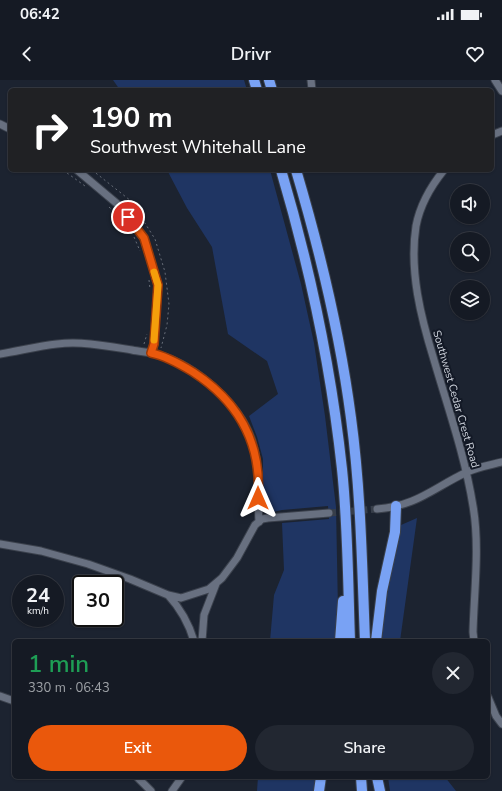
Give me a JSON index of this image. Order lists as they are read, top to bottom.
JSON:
{
  "streets": {
    "street": ["Southwest Cedar Crest Road"]
  },
  "page": {
    "status": "06:42",
    "header": "Drivr",
    "turn": ["190 m", "Southwest Whitehall Lane"],
    "speed": "24 km/h",
    "limit": "30",
    "heading": ["1 min", "330 m · 06:43"],
    "buttons": ["Exit", "Share"]
  }
}
